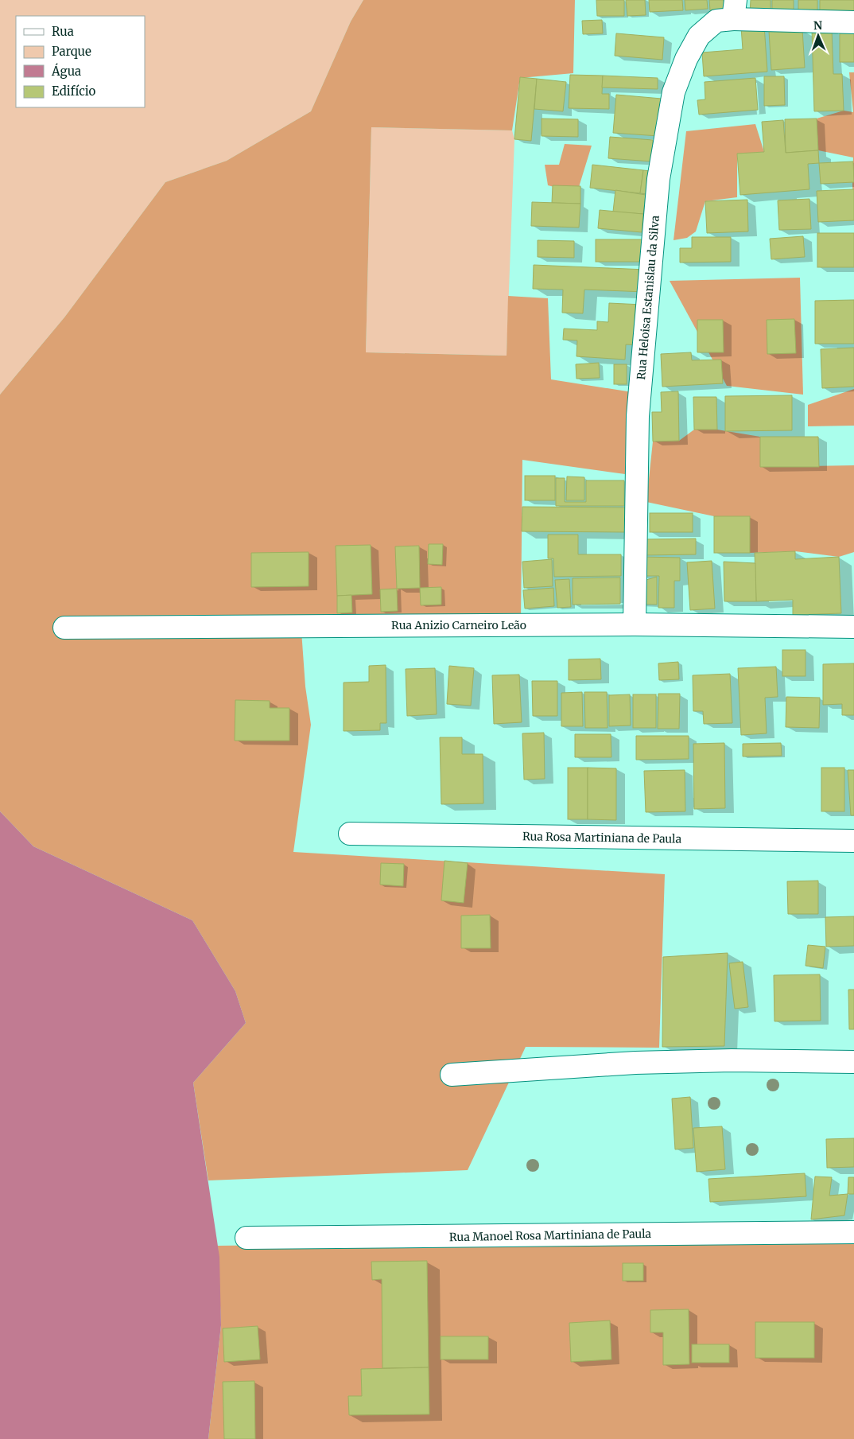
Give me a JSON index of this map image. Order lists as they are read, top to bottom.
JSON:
{
  "streets": {
    "street": [
      "Rua Heloisa Estanislau da Silva",
      "Rua Anizio Carneiro Leão",
      "Rua Rosa Martiniana de Paula",
      "Rua Manoel Rosa Martiniana de Paula"
    ]
  },
  "crossings": [
    ["Rua Heloisa Estanislau da Silva", "Rua Anizio Carneiro Leão"]
  ],
  "legend": [
    "Rua",
    "Parque",
    "Água",
    "Edifício"
  ],
  "north": "top"
}
